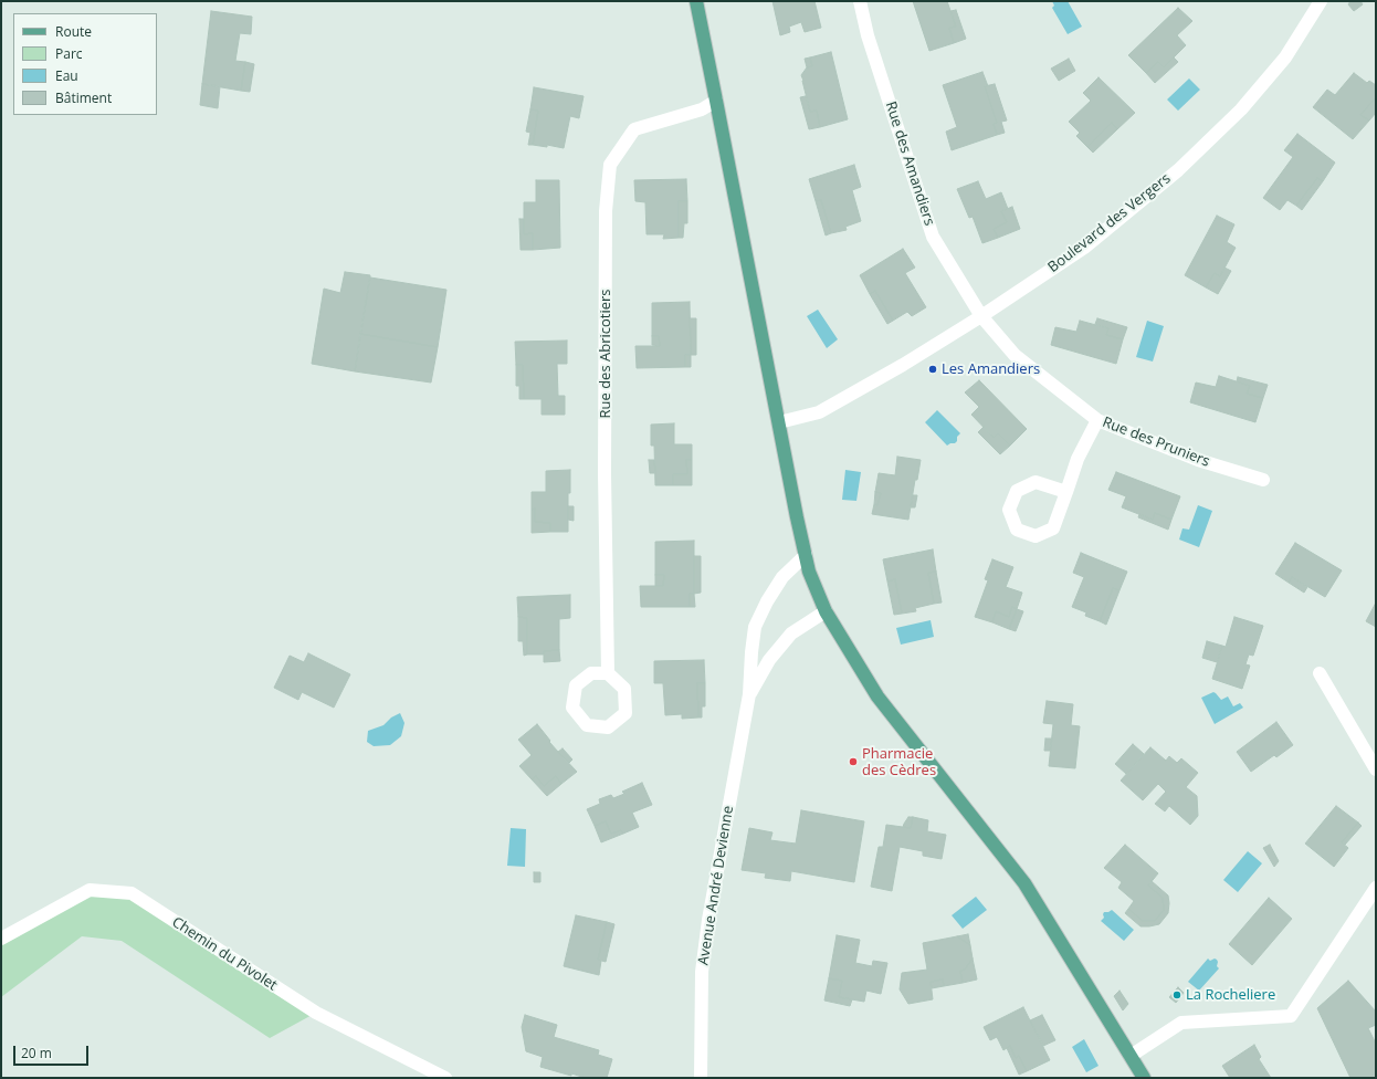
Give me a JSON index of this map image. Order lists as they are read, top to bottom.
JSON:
{
  "streets": {
    "street": [
      "Rue des Amandiers",
      "Boulevard des Vergers",
      "Rue des Abricotiers",
      "Rue des Pruniers",
      "Avenue André Devienne",
      "Chemin du Pivolet"
    ]
  },
  "crossings": [
    ["Rue des Amandiers", "Boulevard des Vergers"],
    ["Rue des Amandiers", "Rue des Pruniers"],
    ["Boulevard des Vergers", "Rue des Pruniers"]
  ],
  "places": ["Les Amandiers", "Pharmacie des Cèdres", "La Rocheliere"],
  "legend": [
    "Route",
    "Parc",
    "Eau",
    "Bâtiment"
  ],
  "scale_bar": "20 m"
}
